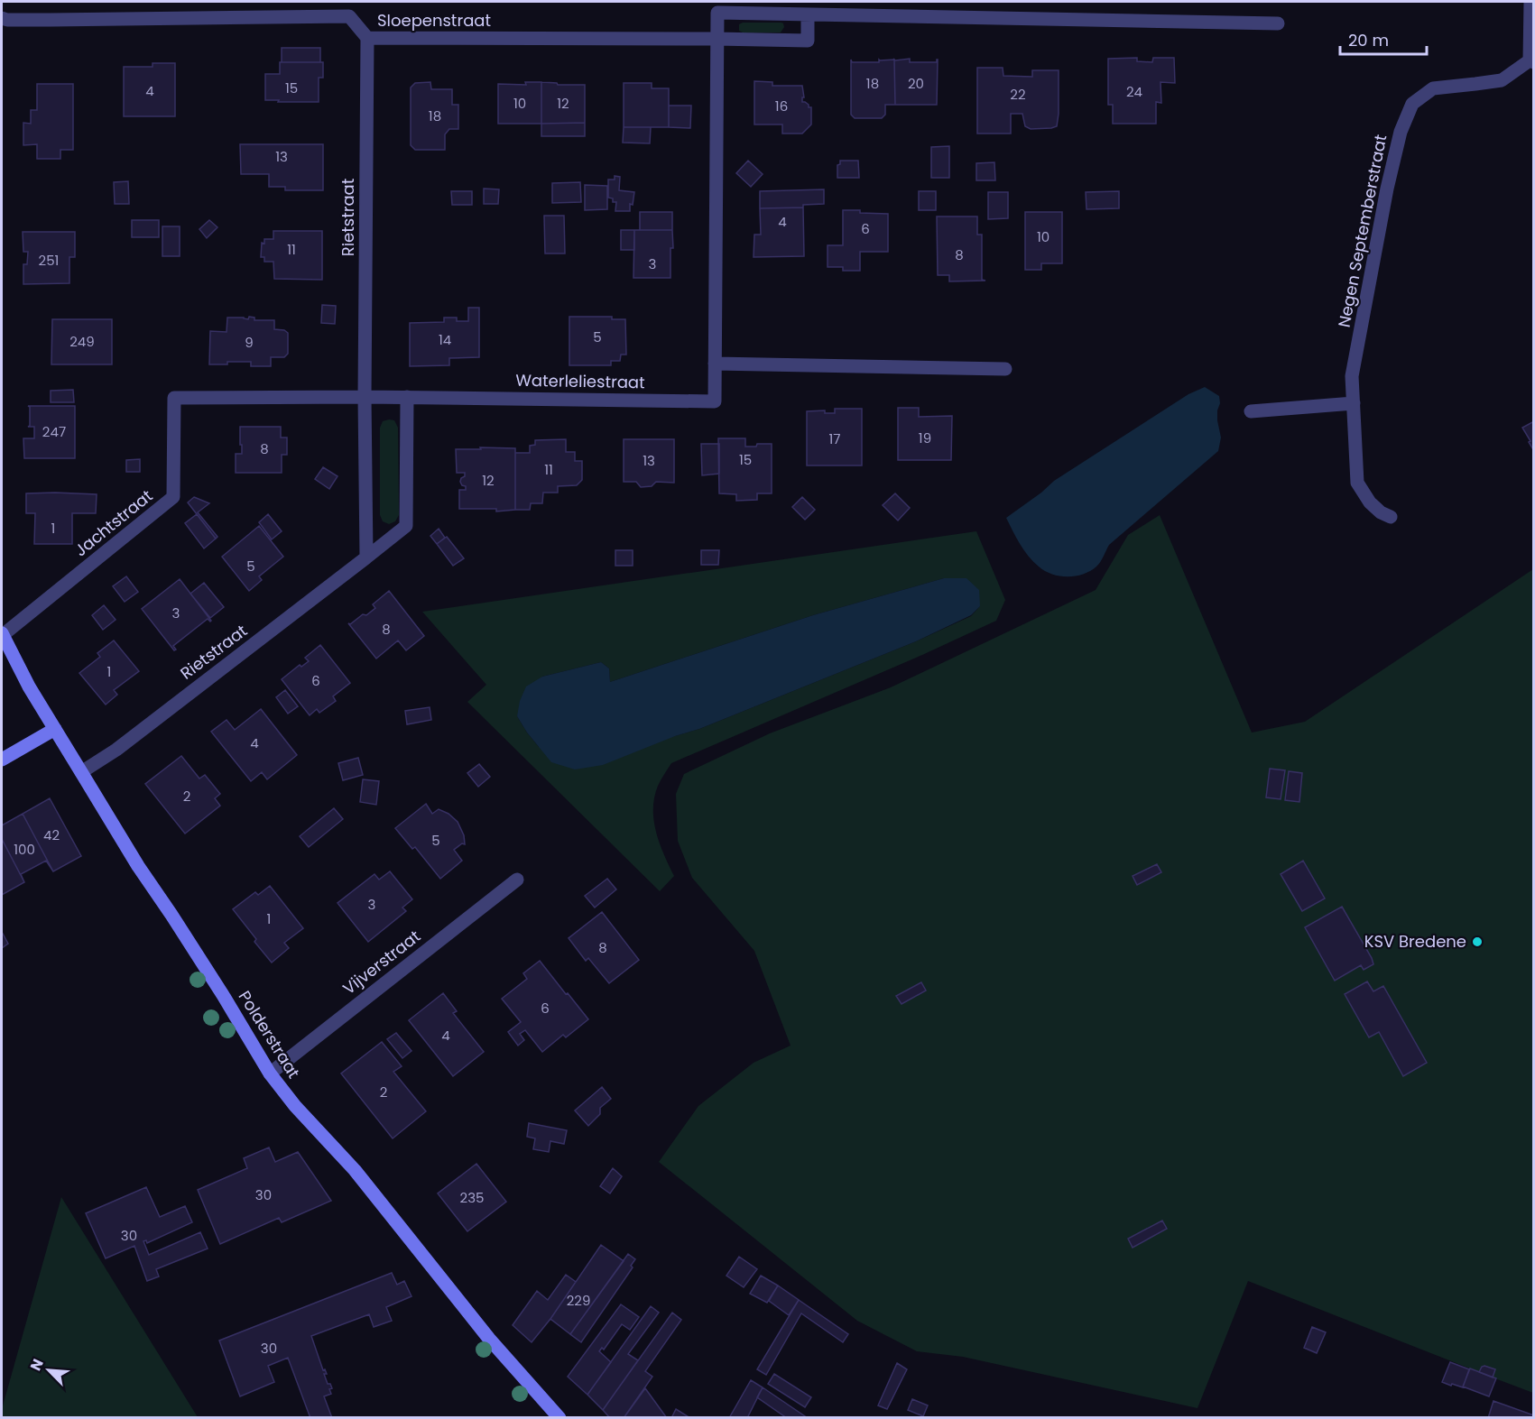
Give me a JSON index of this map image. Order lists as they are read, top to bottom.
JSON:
{
  "streets": {
    "street": [
      "Sloepenstraat",
      "Rietstraat",
      "Negen Septemberstraat",
      "Waterleliestraat",
      "Jachtstraat",
      "Vijverstraat",
      "Polderstraat"
    ]
  },
  "crossings": [
    ["Sloepenstraat", "Rietstraat"],
    ["Sloepenstraat", "Waterleliestraat"],
    ["Rietstraat", "Waterleliestraat"],
    ["Rietstraat", "Jachtstraat"],
    ["Rietstraat", "Polderstraat"],
    ["Jachtstraat", "Polderstraat"],
    ["Vijverstraat", "Polderstraat"]
  ],
  "places": ["KSV Bredene"],
  "house_numbers": [
    "18",
    "20",
    "15",
    "4",
    "24",
    "22",
    "10",
    "12",
    "16",
    "18",
    "13",
    "4",
    "6",
    "10",
    "11",
    "8",
    "251",
    "3",
    "5",
    "14",
    "249",
    "9",
    "247",
    "19",
    "17",
    "8",
    "15",
    "13",
    "11",
    "12",
    "1",
    "5",
    "3",
    "8",
    "1",
    "6",
    "4",
    "2",
    "42",
    "5",
    "100",
    "3",
    "1",
    "8",
    "6",
    "4",
    "2",
    "30",
    "235",
    "30",
    "229",
    "30"
  ],
  "scale_bar": "20 m",
  "north": "top left"
}
